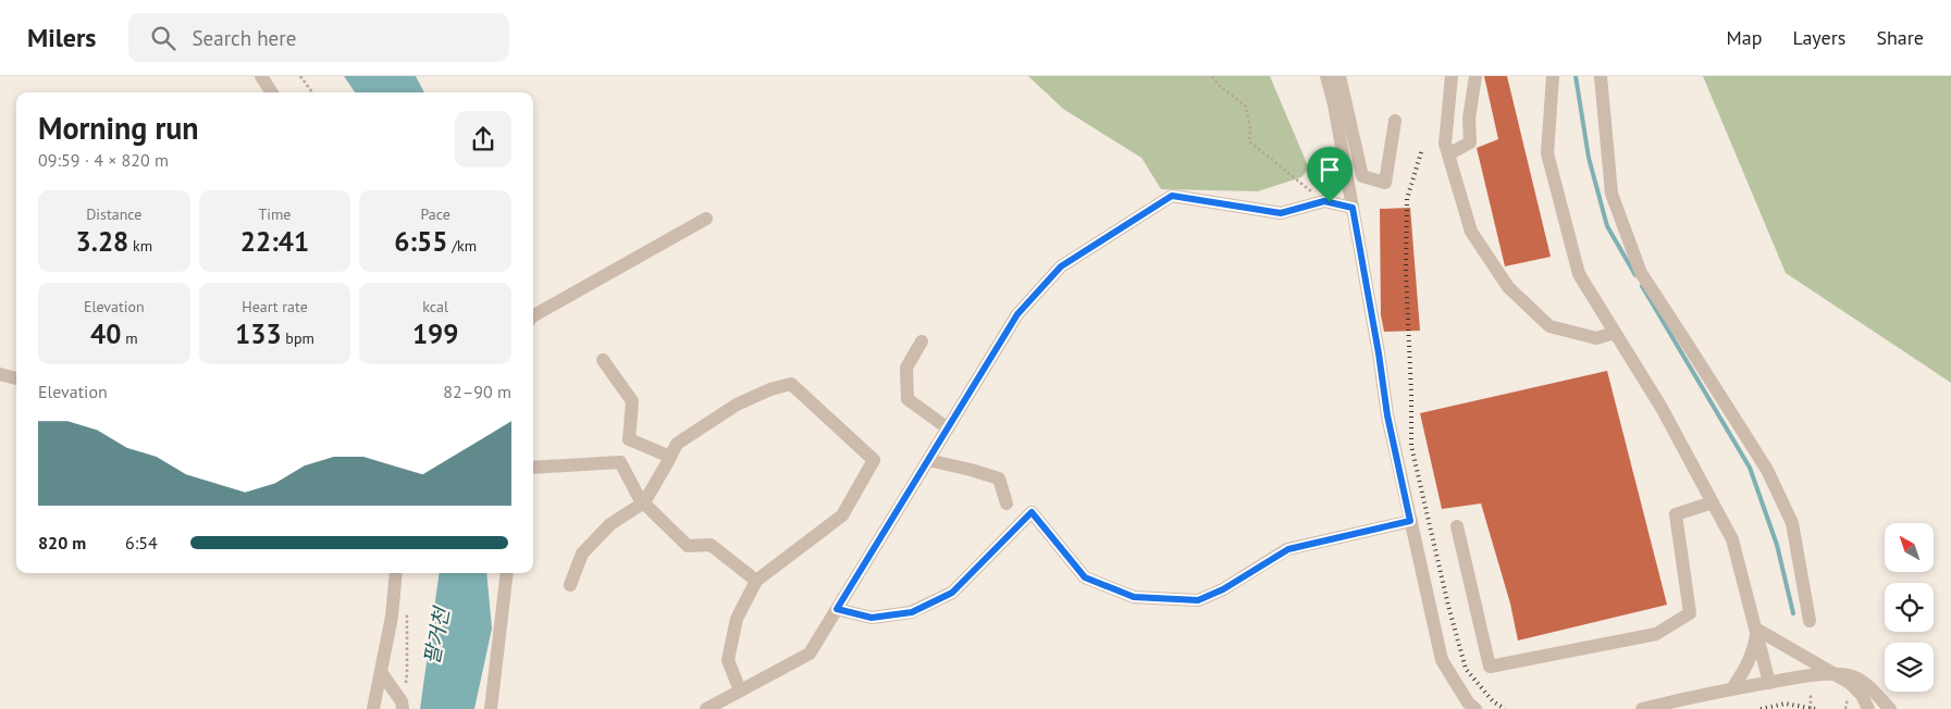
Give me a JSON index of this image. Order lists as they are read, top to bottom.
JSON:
{
  "water": ["팔거천"],
  "north": "top left",
  "page": {
    "header": "Milers",
    "search": "Search here",
    "nav": ["Map", "Layers", "Share"],
    "heading": ["Morning run", "09:59 · 4 × 820 m"],
    "stats": [
      ["Distance", "3.28 km"],
      ["Time", "22:41"],
      ["Pace", "6:55 /km"],
      ["Elevation", "40 m"],
      ["Heart rate", "133 bpm"],
      ["kcal", "199"]
    ],
    "chart": ["Elevation", "82–90 m"],
    "list": [
      {
        "name": "820 m",
        "note": "6:54"
      }
    ]
  }
}
